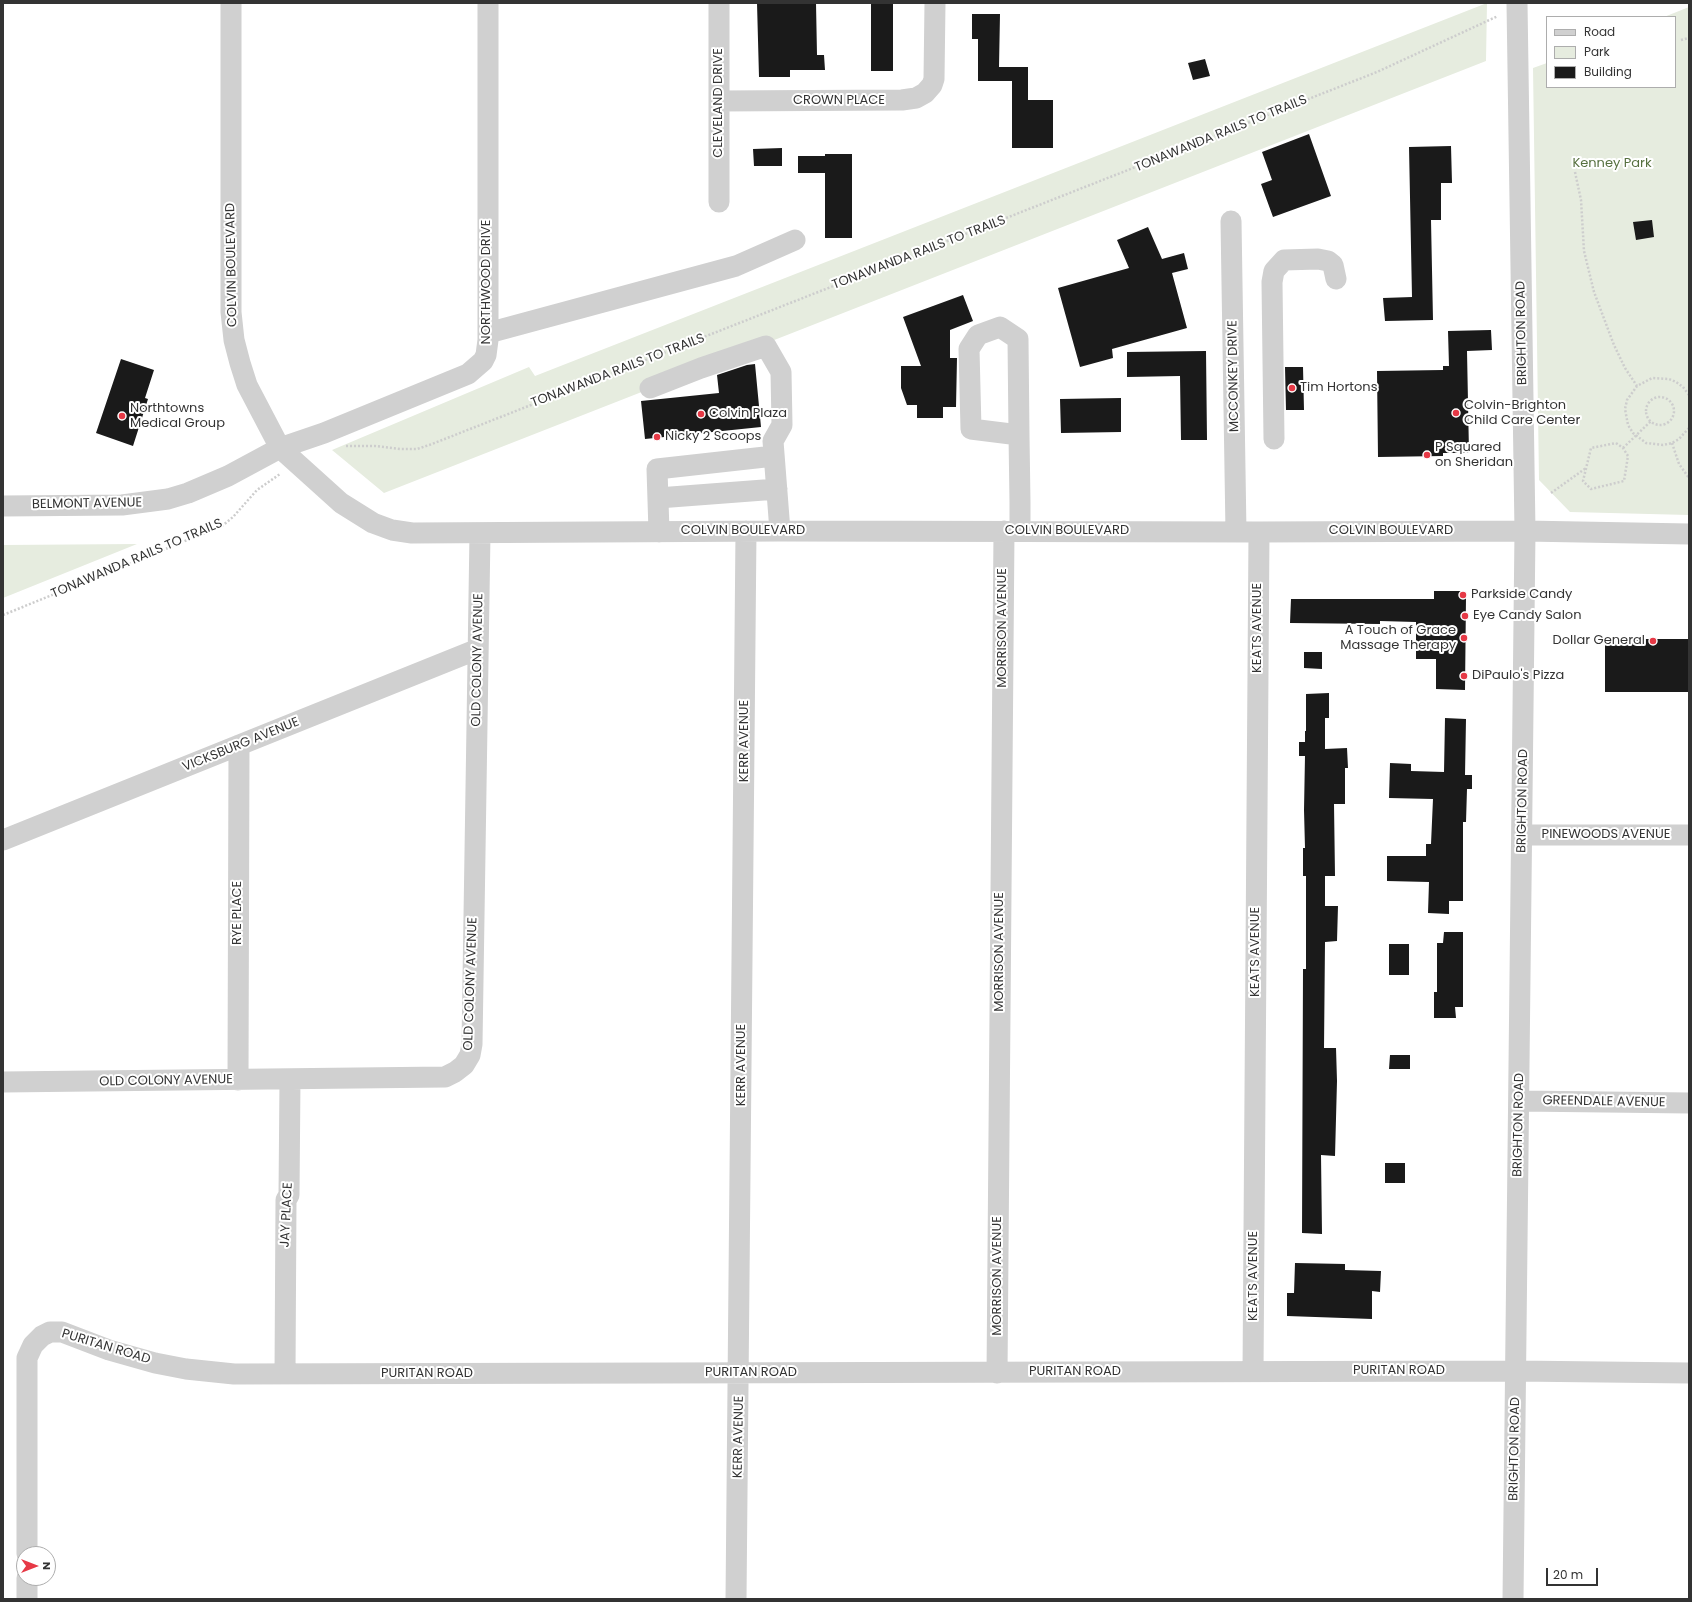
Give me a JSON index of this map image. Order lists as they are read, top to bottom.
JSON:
{
  "streets": {
    "street": [
      "CROWN PLACE",
      "CLEVELAND DRIVE",
      "COLVIN BOULEVARD",
      "NORTHWOOD DRIVE",
      "BRIGHTON ROAD",
      "MCCONKEY DRIVE",
      "BELMONT AVENUE",
      "MORRISON AVENUE",
      "KEATS AVENUE",
      "OLD COLONY AVENUE",
      "KERR AVENUE",
      "VICKSBURG AVENUE",
      "PINEWOODS AVENUE",
      "RYE PLACE",
      "GREENDALE AVENUE",
      "JAY PLACE",
      "PURITAN ROAD"
    ],
    "path": ["TONAWANDA RAILS TO TRAILS"]
  },
  "crossings": [
    ["CROWN PLACE", "CLEVELAND DRIVE"],
    ["TONAWANDA RAILS TO TRAILS", "BRIGHTON ROAD"],
    ["COLVIN BOULEVARD", "NORTHWOOD DRIVE"],
    ["COLVIN BOULEVARD", "BRIGHTON ROAD"],
    ["COLVIN BOULEVARD", "MCCONKEY DRIVE"],
    ["COLVIN BOULEVARD", "BELMONT AVENUE"],
    ["COLVIN BOULEVARD", "MORRISON AVENUE"],
    ["COLVIN BOULEVARD", "KEATS AVENUE"],
    ["COLVIN BOULEVARD", "OLD COLONY AVENUE"],
    ["COLVIN BOULEVARD", "KERR AVENUE"],
    ["NORTHWOOD DRIVE", "BELMONT AVENUE"],
    ["BRIGHTON ROAD", "PINEWOODS AVENUE"],
    ["BRIGHTON ROAD", "GREENDALE AVENUE"],
    ["BRIGHTON ROAD", "PURITAN ROAD"],
    ["MORRISON AVENUE", "PURITAN ROAD"],
    ["KEATS AVENUE", "PURITAN ROAD"],
    ["OLD COLONY AVENUE", "VICKSBURG AVENUE"],
    ["OLD COLONY AVENUE", "RYE PLACE"],
    ["OLD COLONY AVENUE", "JAY PLACE"],
    ["KERR AVENUE", "PURITAN ROAD"],
    ["VICKSBURG AVENUE", "RYE PLACE"],
    ["JAY PLACE", "PURITAN ROAD"]
  ],
  "parks": ["Kenney Park"],
  "places": [
    "Tim Hortons",
    "Colvin-Brighton Child Care Center",
    "Colvin Plaza",
    "Northtowns Medical Group",
    "Nicky 2 Scoops",
    "P Squared on Sheridan",
    "Parkside Candy",
    "Eye Candy Salon",
    "A Touch of Grace Massage Therapy",
    "Dollar General",
    "DiPaulo's Pizza"
  ],
  "legend": ["Road", "Park", "Building"],
  "scale_bar": "20 m",
  "north": "right"
}
